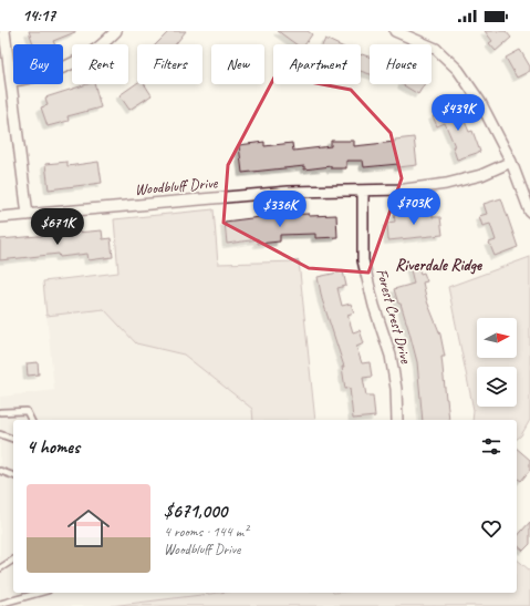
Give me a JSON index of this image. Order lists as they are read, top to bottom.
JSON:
{
  "streets": {
    "street": ["Woodbluff Drive", "Forest Crest Drive"]
  },
  "crossings": [
    ["Woodbluff Drive", "Forest Crest Drive"]
  ],
  "districts": ["Riverdale Ridge"],
  "north": "right",
  "page": {
    "status": "14:17",
    "chip": [
      "Buy",
      "Rent",
      "Filters",
      "New",
      "Apartment",
      "House"
    ],
    "price": [
      "$439K",
      "$703K",
      "$336K",
      "$671K"
    ],
    "heading": "4 homes",
    "list": [
      {
        "name": "$671,000",
        "note": "4 rooms · 144 m² · Woodbluff Drive"
      }
    ]
  }
}
